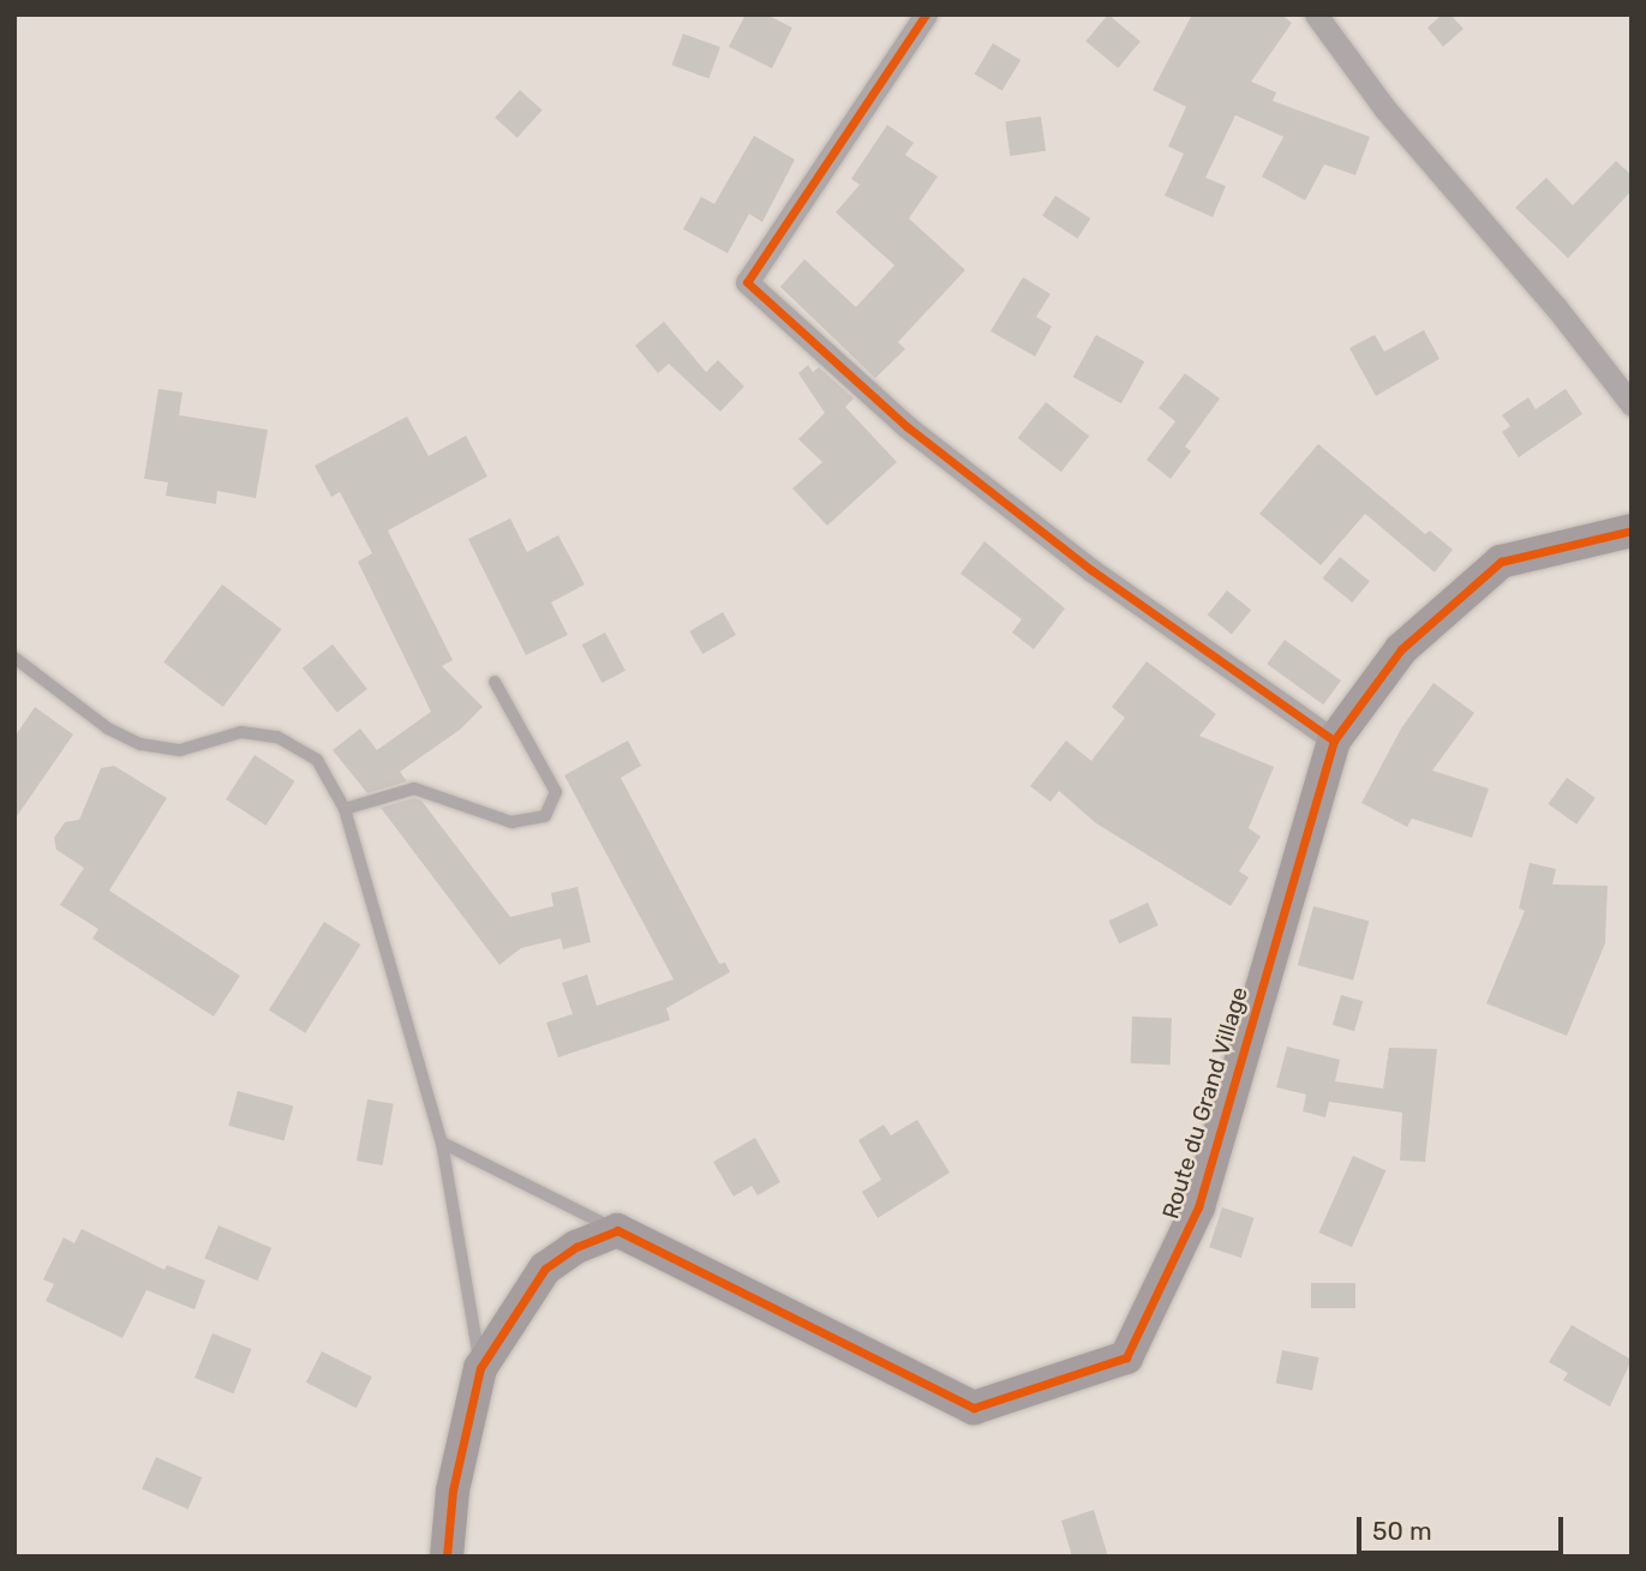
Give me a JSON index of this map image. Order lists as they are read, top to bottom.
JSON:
{
  "streets": {
    "street": ["Route du Grand Village"]
  },
  "scale_bar": "50 m"
}
